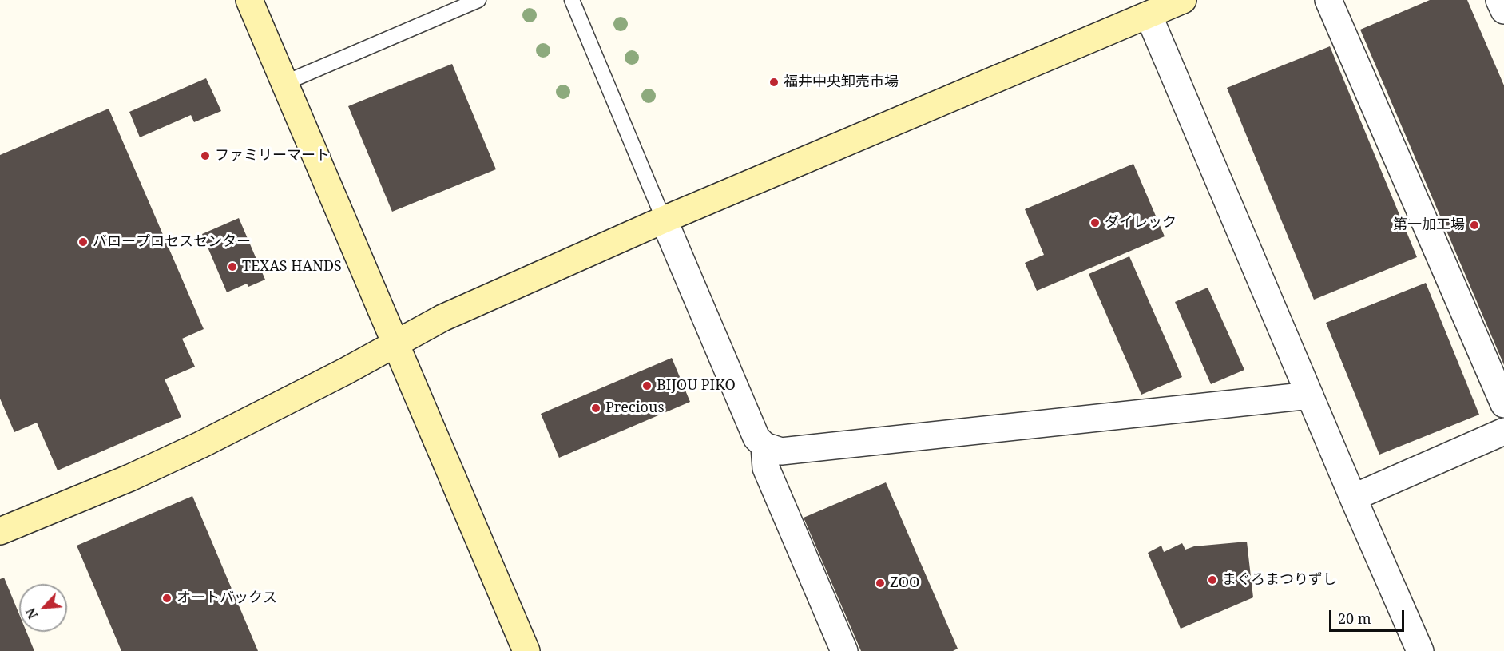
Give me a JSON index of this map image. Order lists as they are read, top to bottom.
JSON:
{
  "places": [
    "福井中央卸売市場",
    "ファミリーマート",
    "ダイレック",
    "第一加工場",
    "バロープロセスセンター",
    "TEXAS HANDS",
    "BIJOU PIKO",
    "Precious",
    "まぐろまつりずし",
    "ZOO",
    "オートバックス"
  ],
  "scale_bar": "20 m",
  "north": "bottom left"
}
